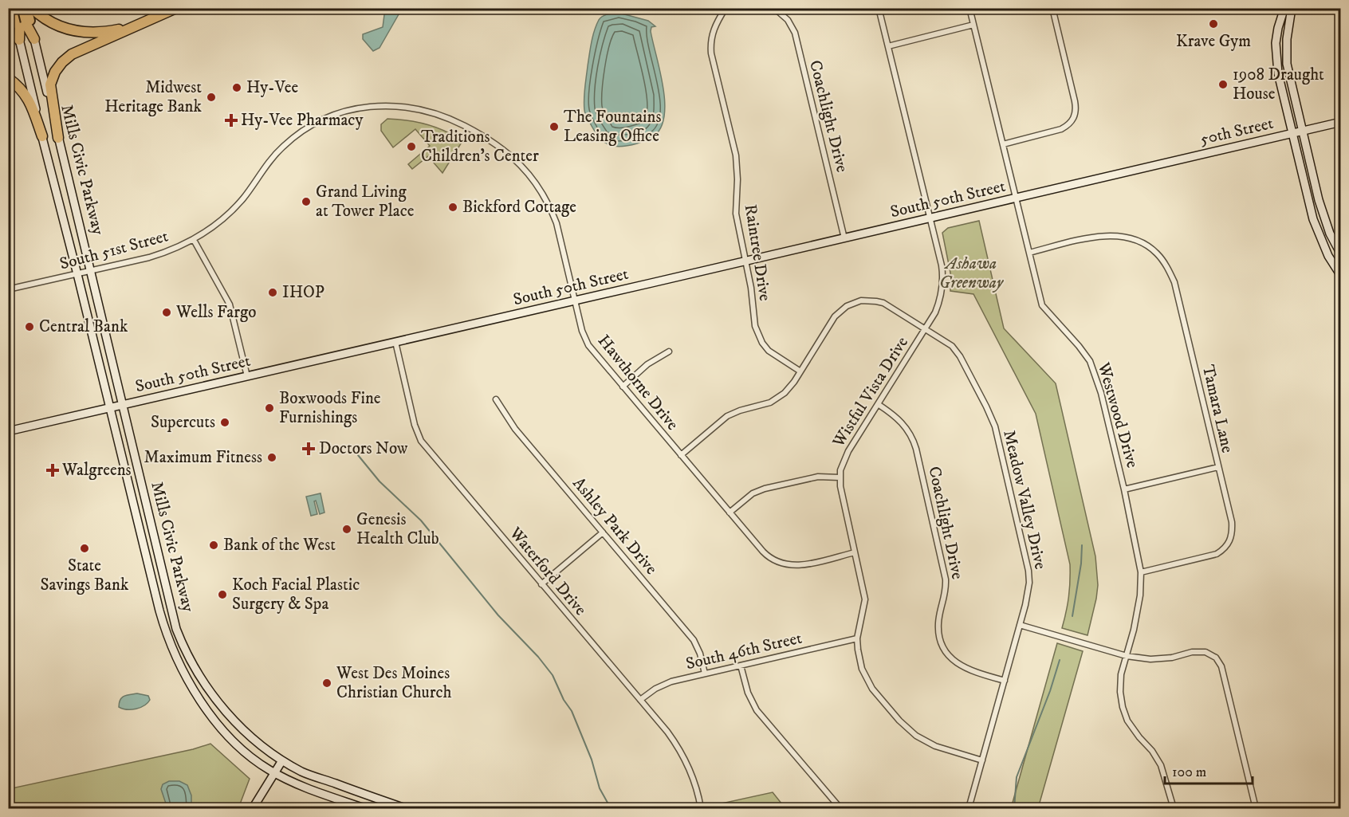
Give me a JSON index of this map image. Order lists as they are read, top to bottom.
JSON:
{
  "streets": {
    "main road": ["50th Street", "Mills Civic Parkway", "South 50th Street"],
    "street": [
      "Coachlight Drive",
      "South 51st Street",
      "Raintree Drive",
      "Hawthorne Drive",
      "Wistful Vista Drive",
      "Tamara Lane",
      "Westwood Drive",
      "Meadow Valley Drive",
      "Ashley Park Drive",
      "Waterford Drive",
      "South 46th Street"
    ]
  },
  "crossings": [
    ["Coachlight Drive", "South 50th Street"],
    ["Coachlight Drive", "Wistful Vista Drive"],
    ["Coachlight Drive", "Meadow Valley Drive"],
    ["50th Street", "South 50th Street"],
    ["Mills Civic Parkway", "South 50th Street"],
    ["Mills Civic Parkway", "South 51st Street"],
    ["South 50th Street", "Raintree Drive"],
    ["South 50th Street", "Hawthorne Drive"],
    ["South 50th Street", "Wistful Vista Drive"],
    ["South 50th Street", "Westwood Drive"],
    ["South 50th Street", "Waterford Drive"],
    ["South 51st Street", "Hawthorne Drive"],
    ["Raintree Drive", "Meadow Valley Drive"],
    ["Hawthorne Drive", "Wistful Vista Drive"],
    ["Hawthorne Drive", "Meadow Valley Drive"],
    ["Wistful Vista Drive", "Meadow Valley Drive"],
    ["Wistful Vista Drive", "South 46th Street"],
    ["Tamara Lane", "Westwood Drive"],
    ["Ashley Park Drive", "South 46th Street"],
    ["Waterford Drive", "South 46th Street"]
  ],
  "parks": ["Ashawa Greenway"],
  "places": {
    "other": [
      "Krave Gym",
      "1908 Draught House",
      "Hy-Vee",
      "Midwest Heritage Bank",
      "The Fountains Leasing Office",
      "Traditions Children's Center",
      "Grand Living at Tower Place",
      "Bickford Cottage",
      "IHOP",
      "Wells Fargo",
      "Central Bank",
      "Boxwoods Fine Furnishings",
      "Supercuts",
      "Maximum Fitness",
      "Genesis Health Club",
      "Bank of the West",
      "State Savings Bank",
      "Koch Facial Plastic Surgery & Spa",
      "West Des Moines Christian Church"
    ],
    "health": ["Hy-Vee Pharmacy", "Doctors Now", "Walgreens"]
  },
  "scale_bar": "100 m"
}
